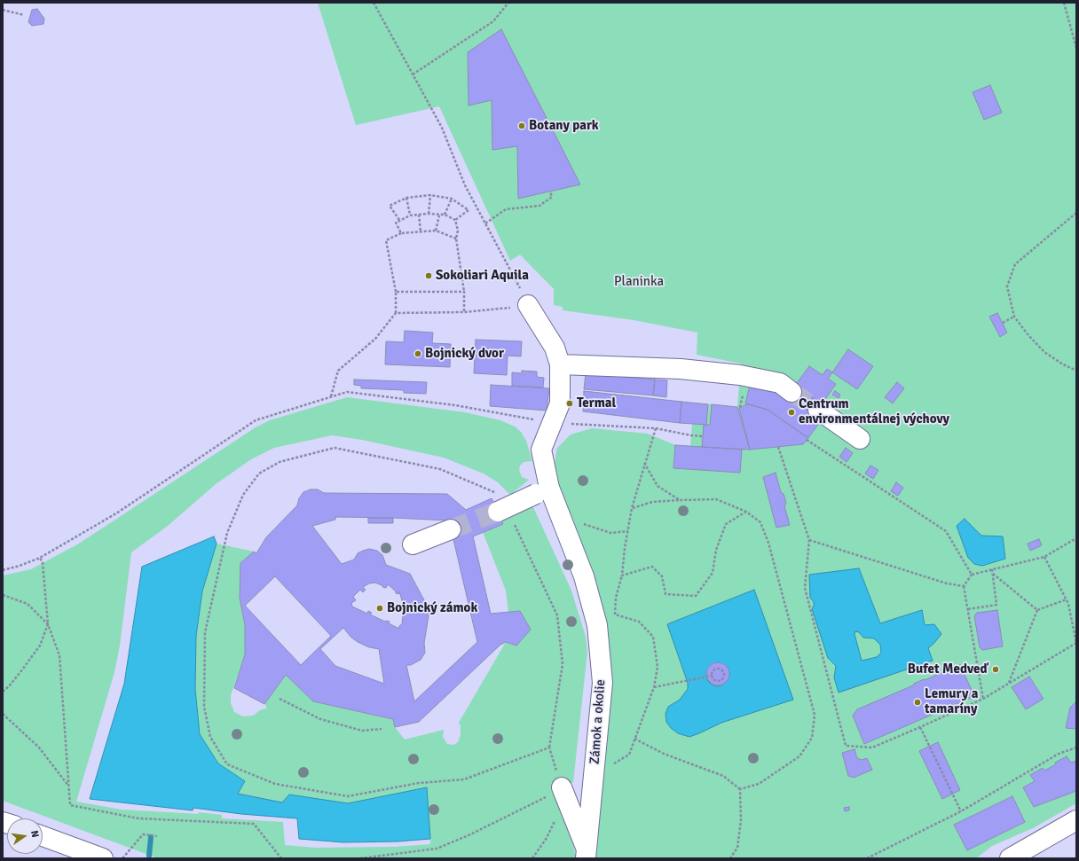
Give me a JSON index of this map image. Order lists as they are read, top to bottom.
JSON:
{
  "streets": {
    "street": ["Zámok a okolie"]
  },
  "parks": ["Planinka"],
  "places": [
    "Botany park",
    "Sokoliari Aquila",
    "Bojnický dvor",
    "Termal",
    "Centrum environmentálnej výchovy",
    "Bojnický zámok",
    "Bufet Medveď",
    "Lemury a tamaríny"
  ],
  "north": "right"
}
